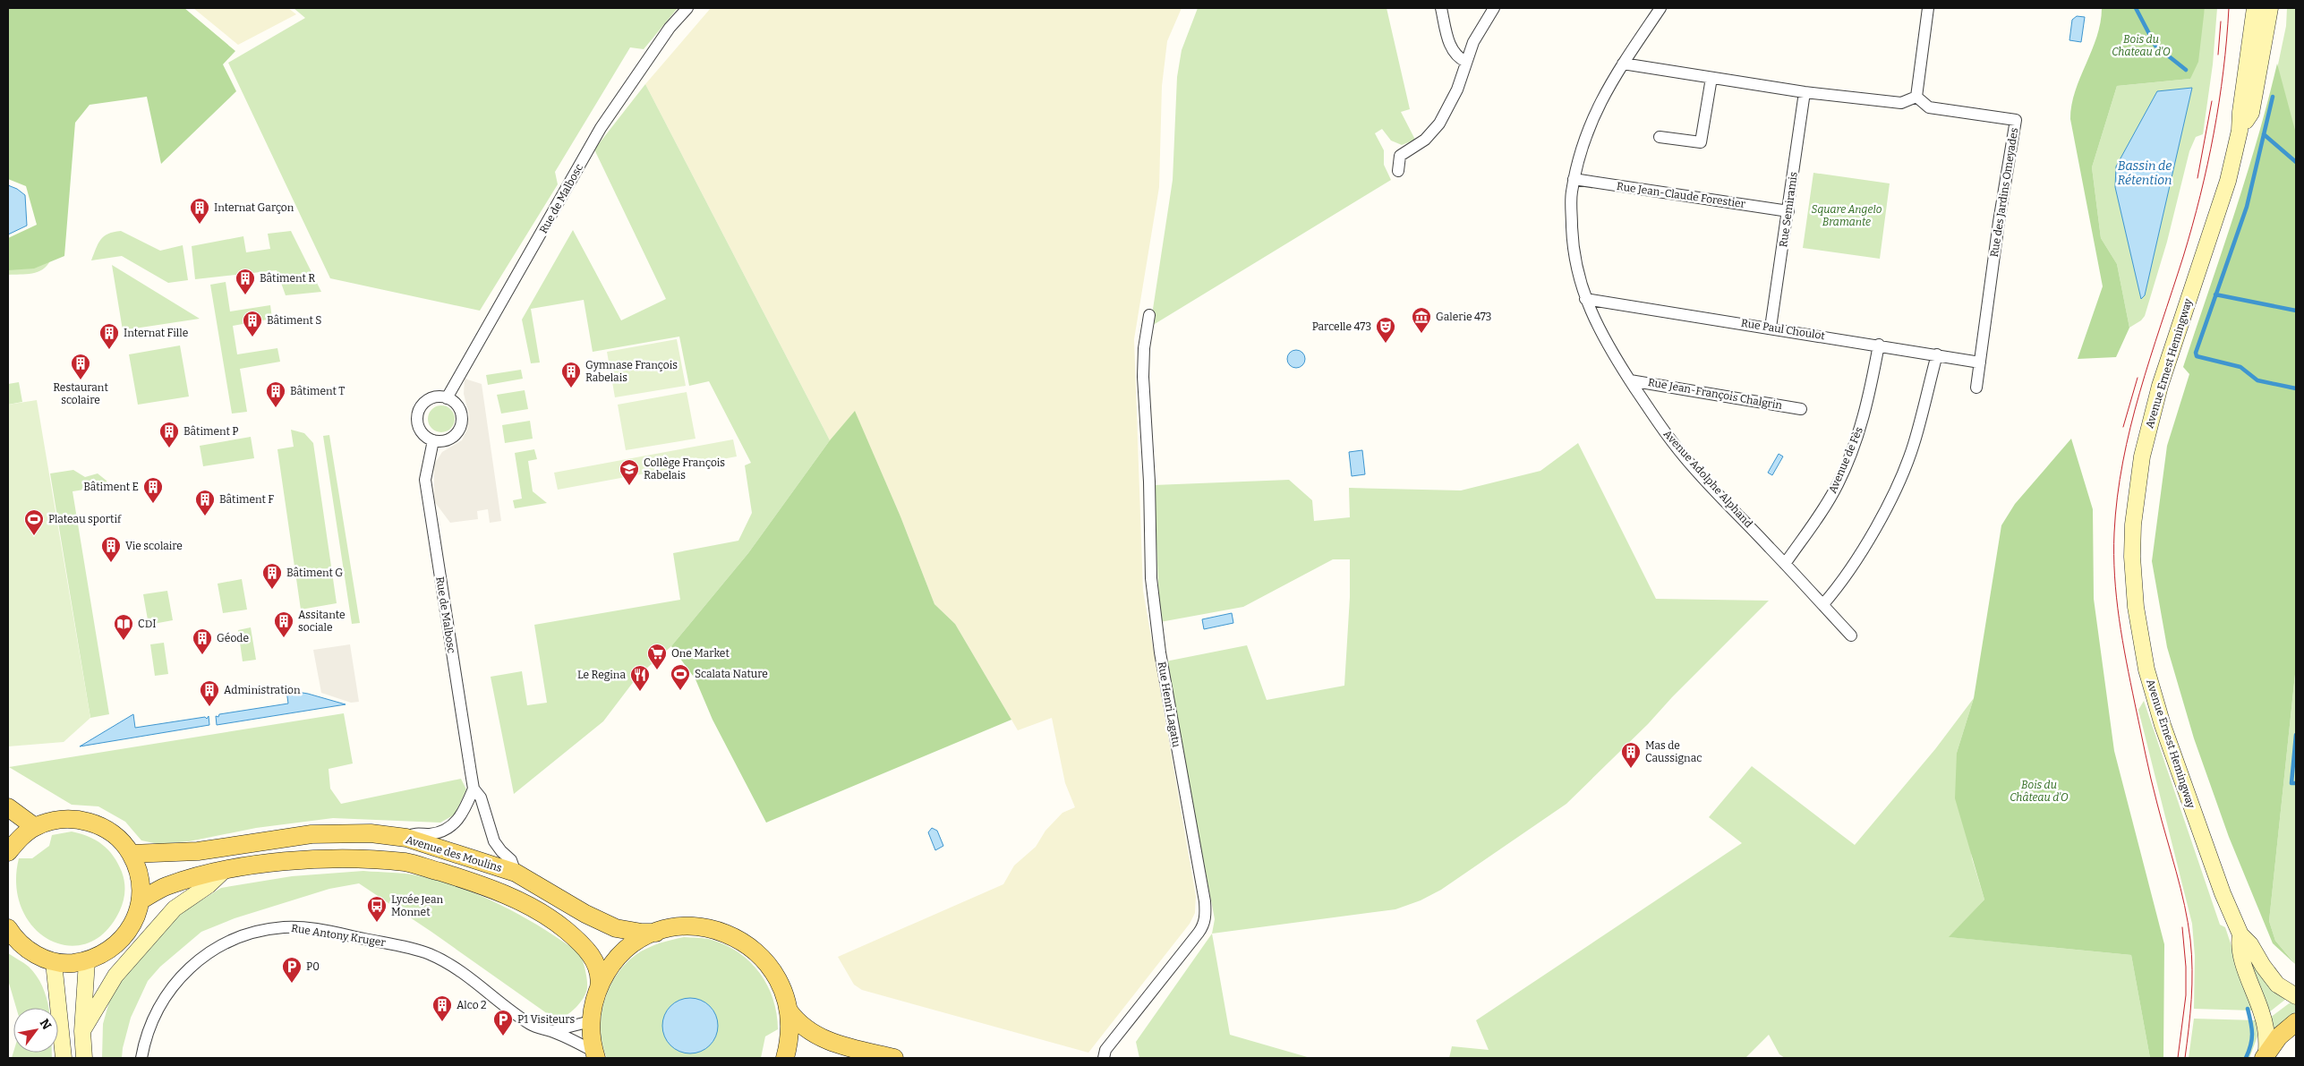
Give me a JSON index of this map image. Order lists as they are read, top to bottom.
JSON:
{
  "streets": {
    "main road": ["Avenue Ernest Hemingway", "Avenue des Moulins"],
    "street": [
      "Rue des Jardins Omeyades",
      "Rue Jean-Claude Forestier",
      "Rue de Malbosc",
      "Rue Semiramis",
      "Rue Paul Choulot",
      "Rue Jean-François Chalgrin",
      "Avenue de Fès",
      "Avenue Adolphe Alphand",
      "Rue Henri Lagatu",
      "Rue Antony Kruger"
    ]
  },
  "crossings": [
    ["Rue des Jardins Omeyades", "Rue Paul Choulot"],
    ["Rue Jean-Claude Forestier", "Rue Semiramis"],
    ["Rue Jean-Claude Forestier", "Avenue Adolphe Alphand"],
    ["Rue de Malbosc", "Avenue des Moulins"],
    ["Rue Semiramis", "Rue Paul Choulot"],
    ["Rue Paul Choulot", "Avenue de Fès"],
    ["Rue Paul Choulot", "Avenue Adolphe Alphand"],
    ["Rue Jean-François Chalgrin", "Avenue Adolphe Alphand"],
    ["Avenue de Fès", "Avenue Adolphe Alphand"]
  ],
  "water": ["Bassin de Rétention"],
  "parks": ["Bois du Chateau d'O", "Square Angelo Bramante", "Bois du Château d'O"],
  "places": {
    "building": [
      "Internat Garçon",
      "Bâtiment R",
      "Bâtiment S",
      "Internat Fille",
      "Restaurant scolaire",
      "Gymnase François Rabelais",
      "Bâtiment T",
      "Bâtiment P",
      "Bâtiment E",
      "Bâtiment F",
      "Vie scolaire",
      "Bâtiment G",
      "Assitante sociale",
      "Géode",
      "Administration",
      "Mas de Caussignac",
      "Alco 2"
    ],
    "museum": ["Galerie 473"],
    "theatre": ["Parcelle 473"],
    "school or university": ["Collège François Rabelais"],
    "sports": ["Plateau sportif", "Scalata Nature"],
    "library": ["CDI"],
    "supermarket": ["One Market"],
    "restaurant": ["Le Regina"],
    "bus stop": ["Lycée Jean Monnet"],
    "parking": ["P0", "P1 Visiteurs"]
  },
  "north": "top right"
}
